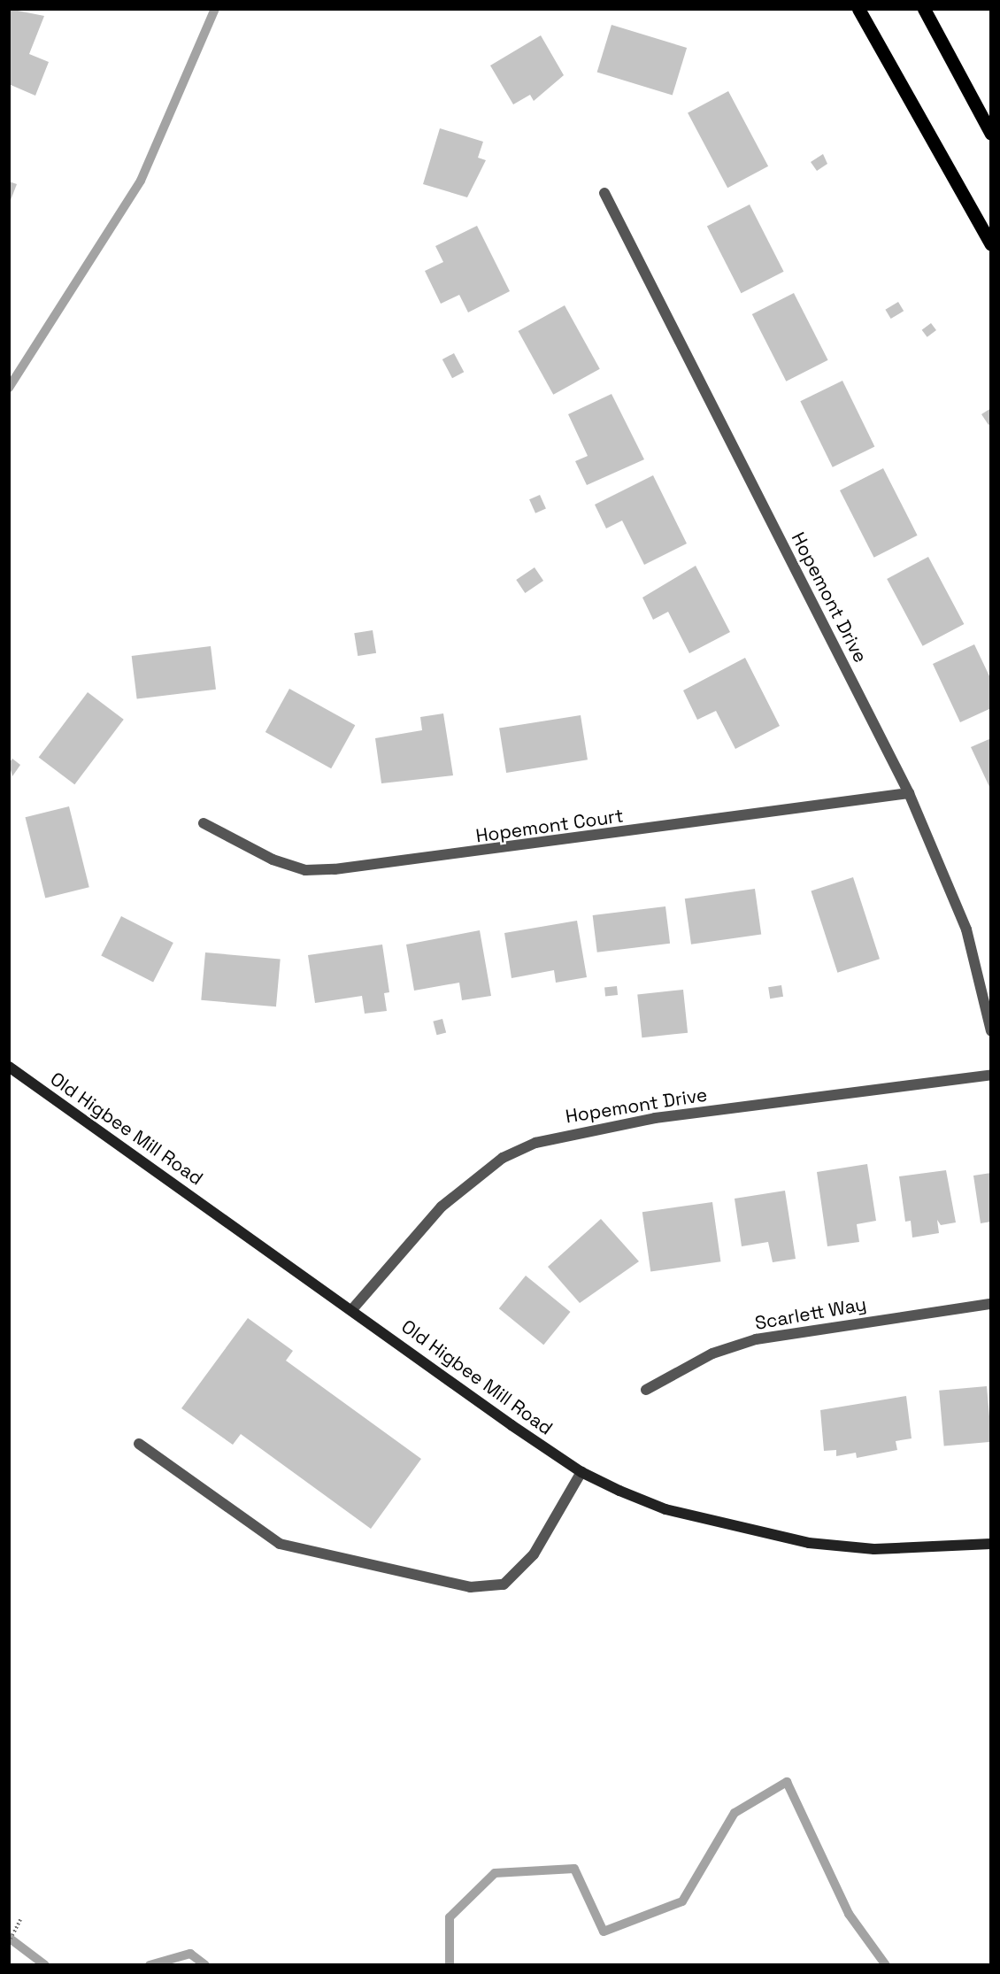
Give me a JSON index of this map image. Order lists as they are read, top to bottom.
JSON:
{
  "streets": {
    "street": [
      "Hopemont Drive",
      "Hopemont Court",
      "Old Higbee Mill Road",
      "Scarlett Way"
    ]
  },
  "crossings": [
    ["Hopemont Drive", "Hopemont Court"],
    ["Hopemont Drive", "Old Higbee Mill Road"]
  ]
}
